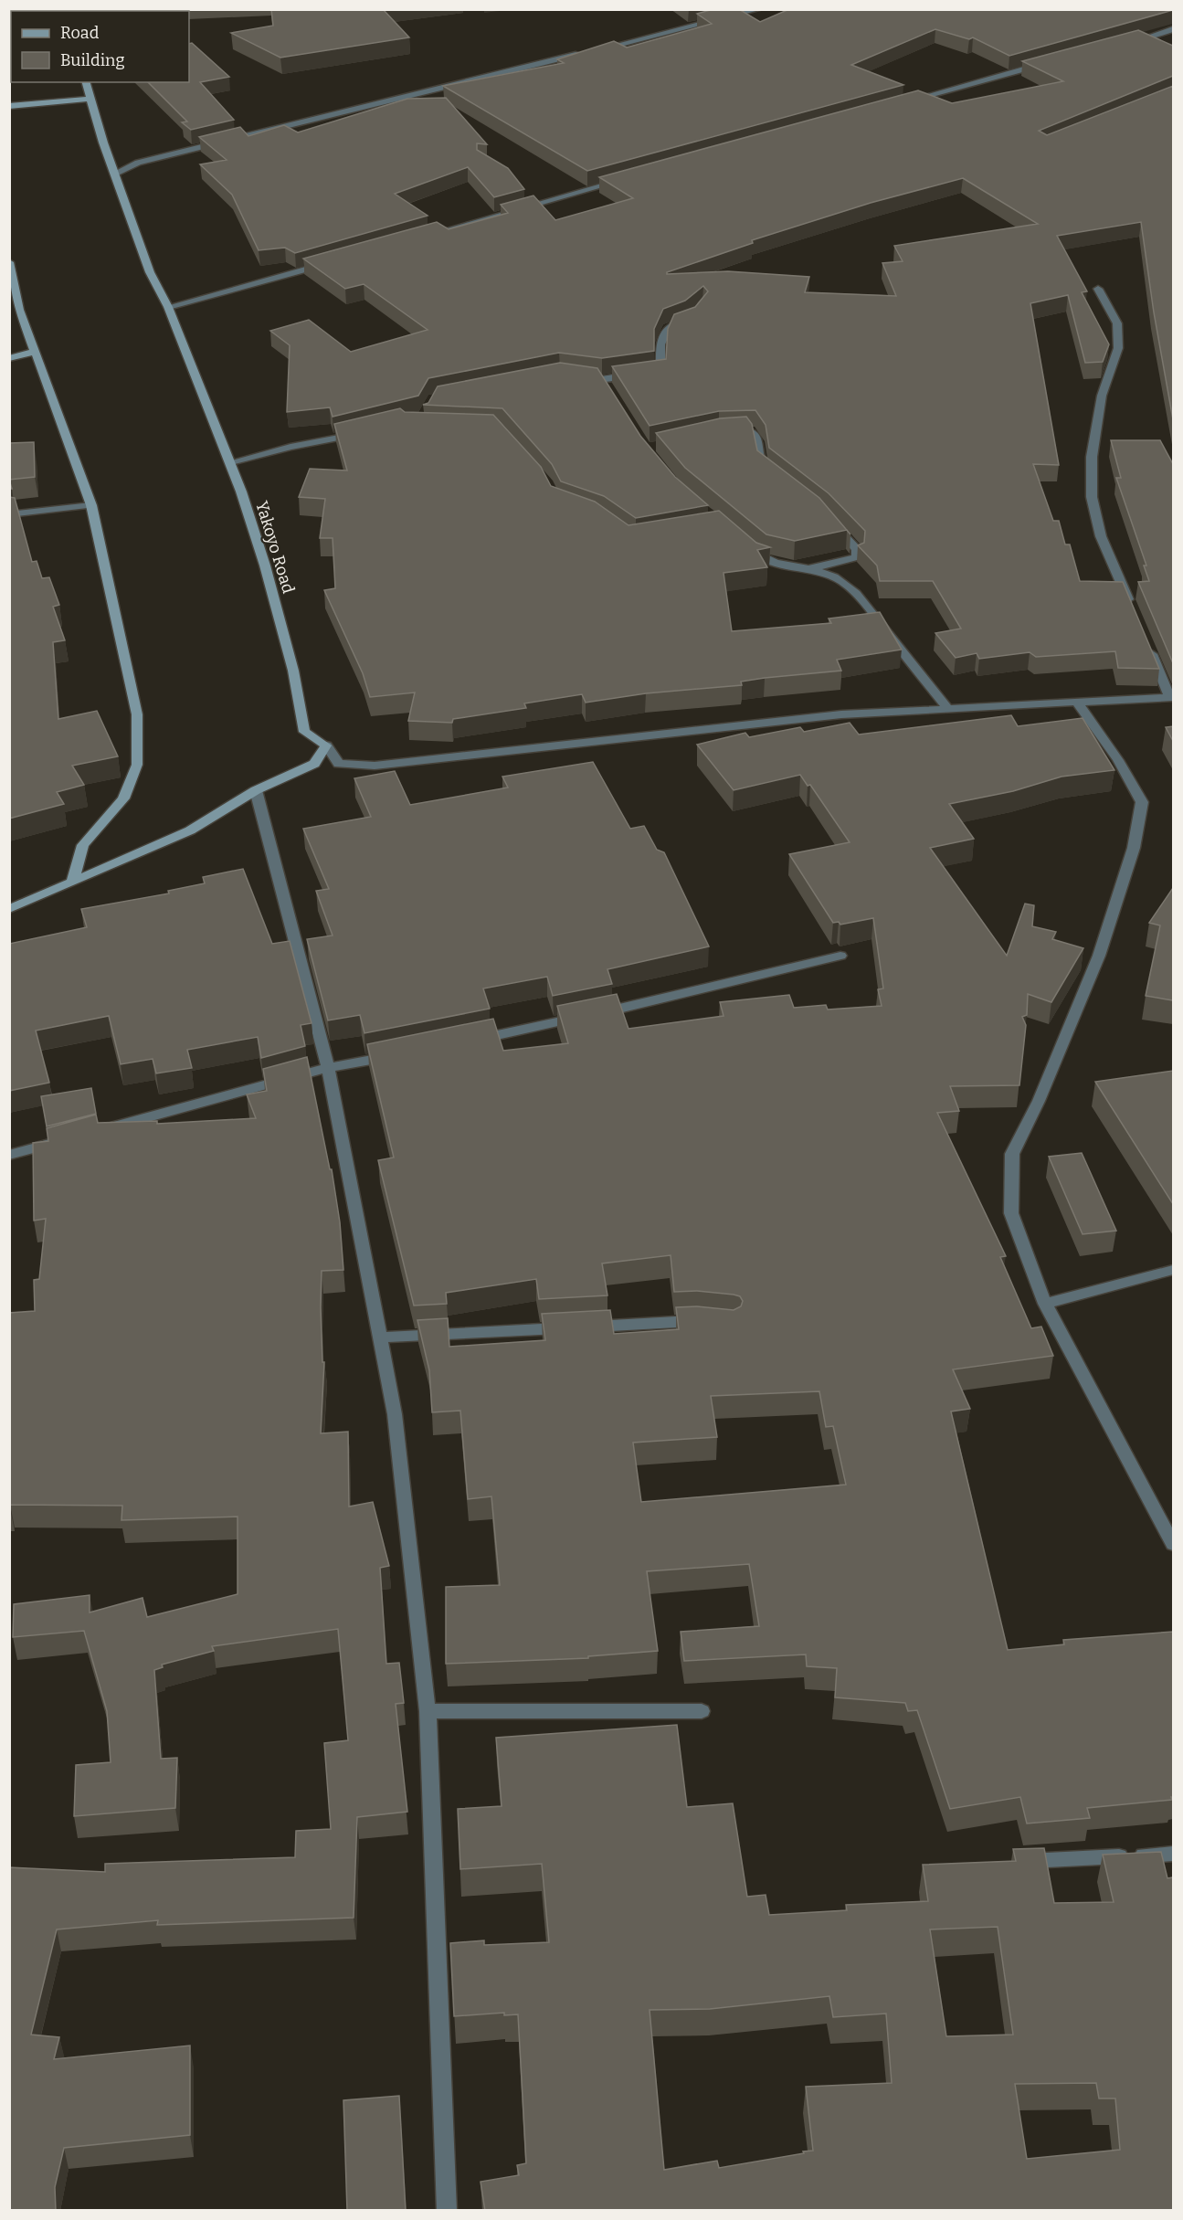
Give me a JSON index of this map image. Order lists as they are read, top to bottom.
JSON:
{
  "streets": {
    "main road": ["Yakoyo Road"]
  },
  "legend": ["Road", "Building"]
}
